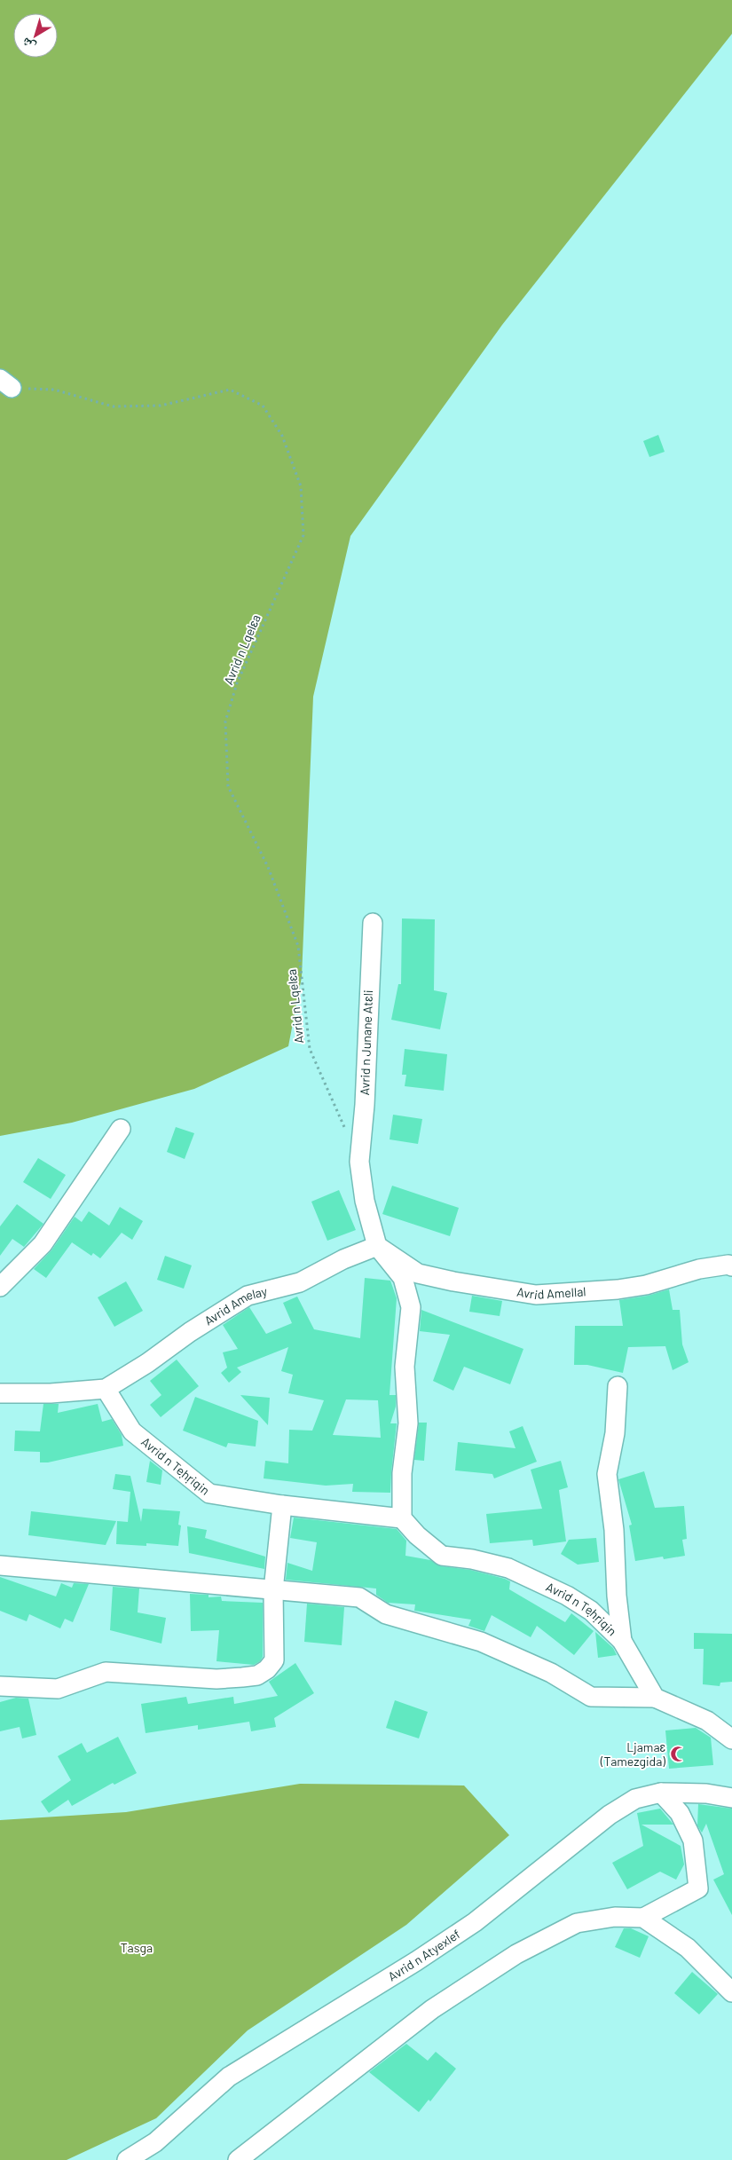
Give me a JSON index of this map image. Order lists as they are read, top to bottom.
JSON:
{
  "streets": {
    "street": [
      "Avrid n Junane Atɛli",
      "Avrid Amellal",
      "Avrid Amelay",
      "Avrid n Teḥṛiqin",
      "Avrid n Atyexlef"
    ],
    "path": ["Avrid n Lqelɛa"]
  },
  "crossings": [
    ["Avrid n Junane Atɛli", "Avrid Amellal"],
    ["Avrid n Junane Atɛli", "Avrid Amelay"],
    ["Avrid Amellal", "Avrid Amelay"],
    ["Avrid Amelay", "Avrid n Teḥṛiqin"]
  ],
  "parks": ["Tasga"],
  "places": {
    "mosque": ["Ljamaɛ (Tamezgida)"]
  },
  "north": "bottom left"
}
